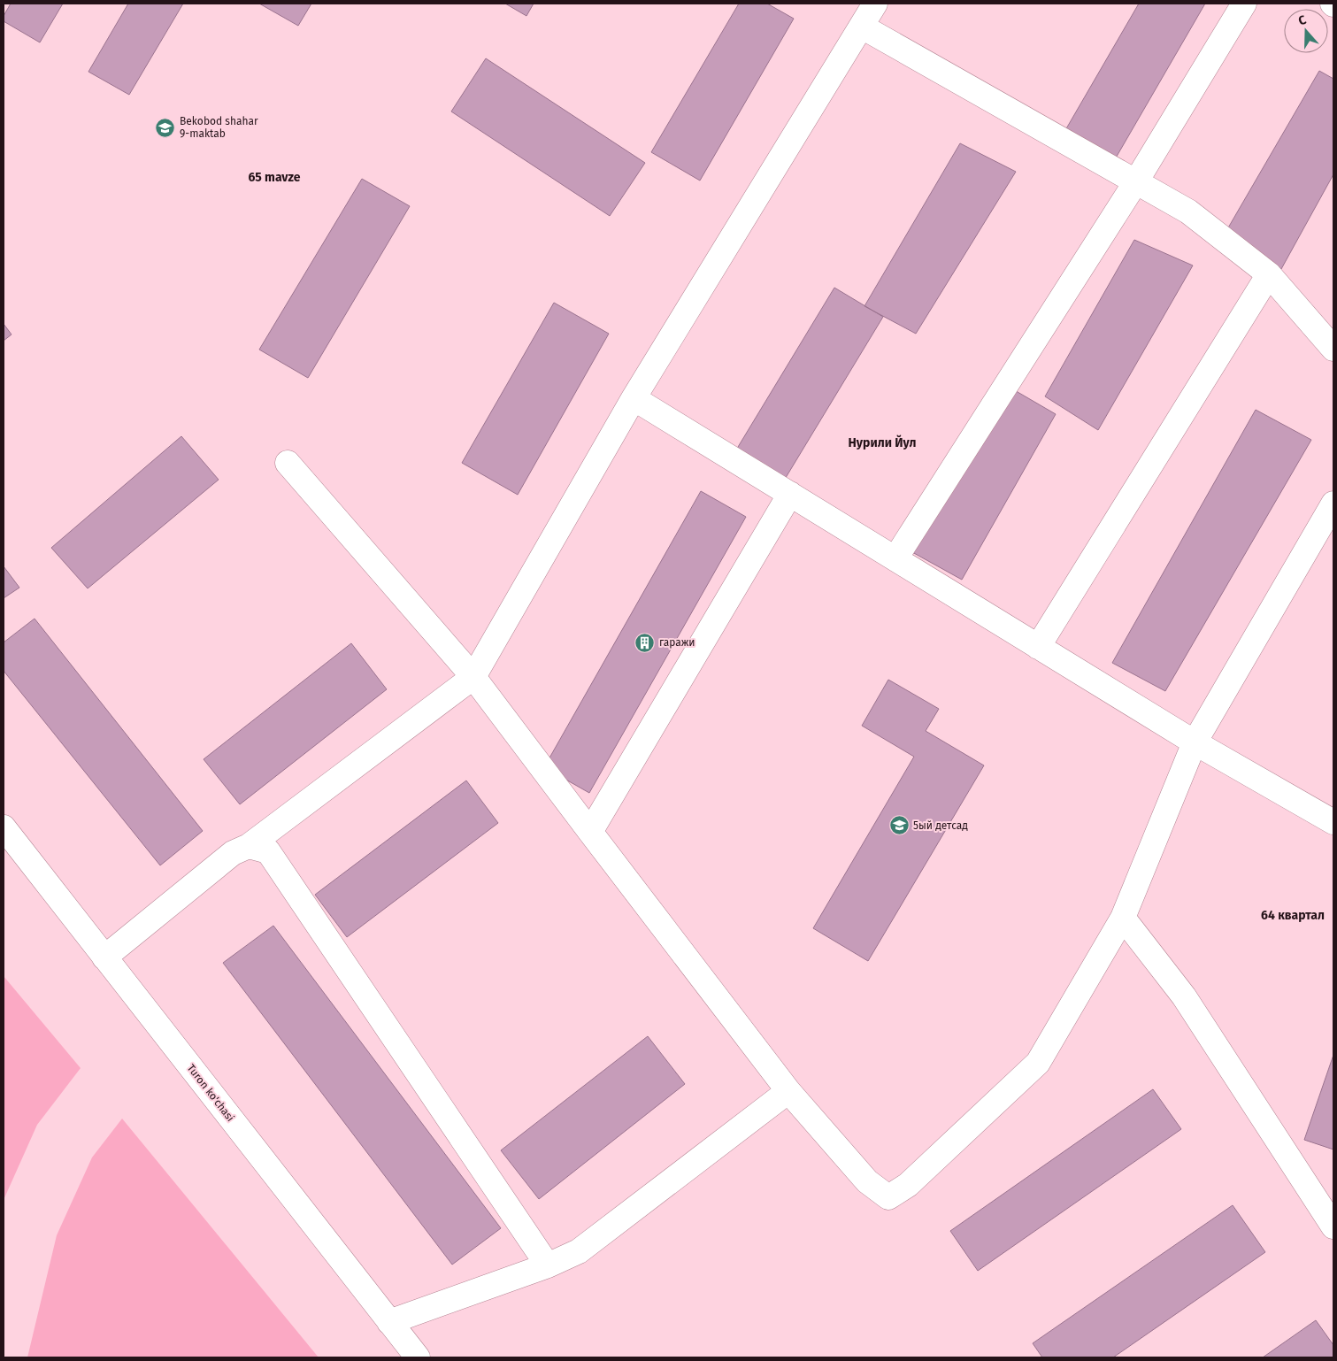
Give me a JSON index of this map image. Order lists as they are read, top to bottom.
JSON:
{
  "streets": {
    "street": ["Turon ko'chasi"]
  },
  "districts": ["65 mavze", "Нурили Йул", "64 квартал"],
  "places": {
    "school or university": ["Bekobod shahar 9-maktab", "5ый детсад"],
    "building": ["гаражи"]
  },
  "north": "top"
}
